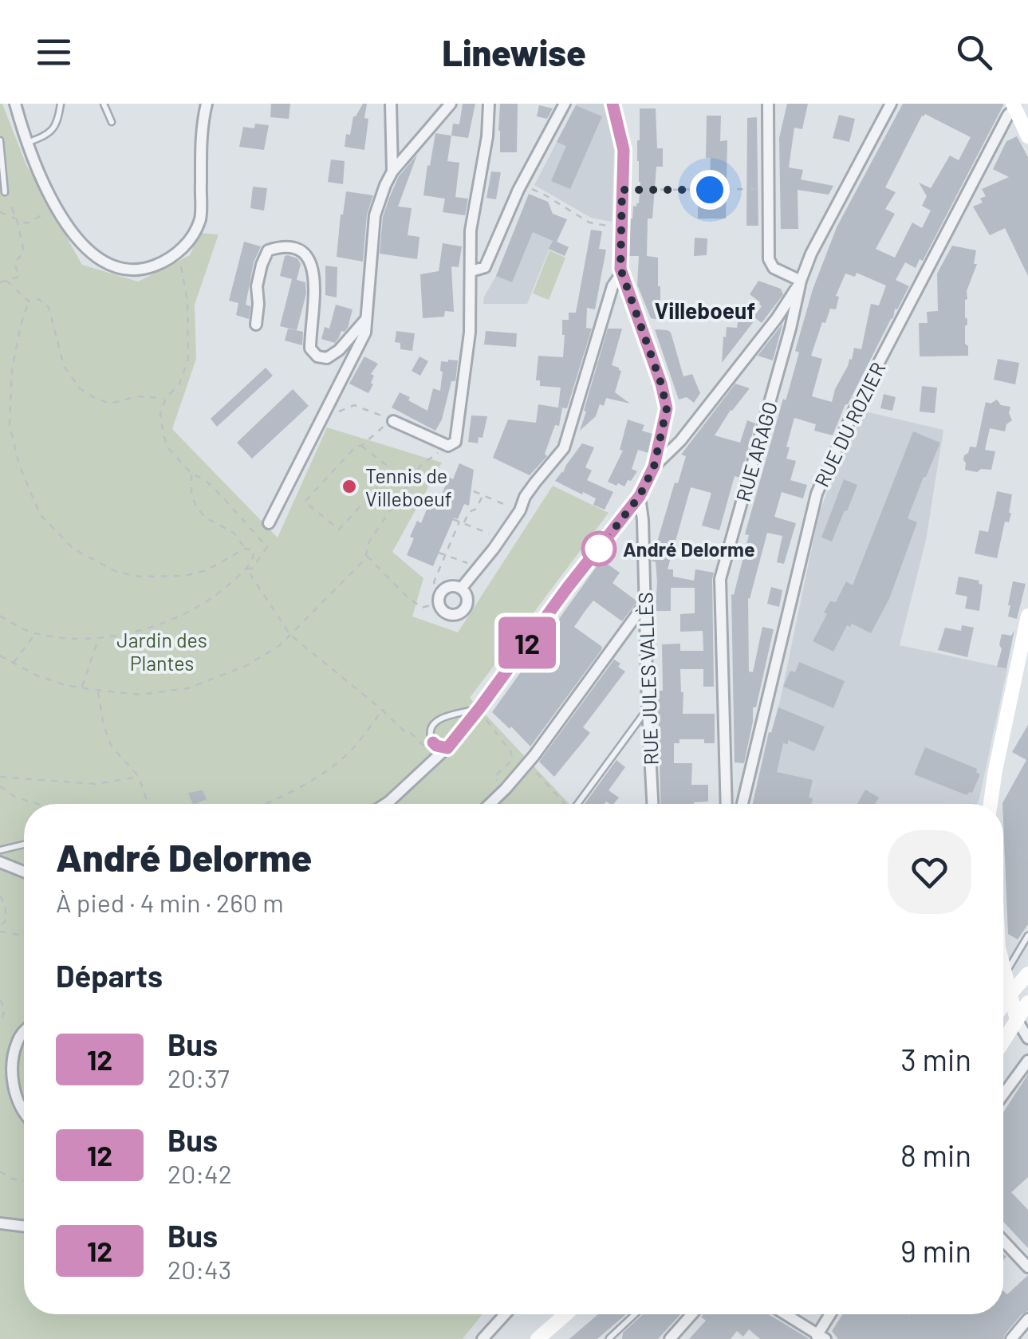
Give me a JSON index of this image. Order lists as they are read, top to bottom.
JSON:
{
  "streets": {
    "street": ["RUE DU ROZIER", "RUE ARAGO", "RUE JULES VALLÈS"]
  },
  "districts": ["Villeboeuf"],
  "parks": ["Jardin des Plantes"],
  "places": ["Tennis de Villeboeuf", "André Delorme"],
  "lines": ["bus line 12"],
  "page": {
    "header": "Linewise",
    "on_map": "12",
    "heading": [
      ["André Delorme", "À pied · 4 min · 260 m"],
      "Départs"
    ],
    "list": [
      {
        "mark": "12",
        "name": "Bus",
        "note": "20:37",
        "value": "3 min"
      },
      {
        "mark": "12",
        "name": "Bus",
        "note": "20:42",
        "value": "8 min"
      },
      {
        "mark": "12",
        "name": "Bus",
        "note": "20:43",
        "value": "9 min"
      }
    ]
  }
}
